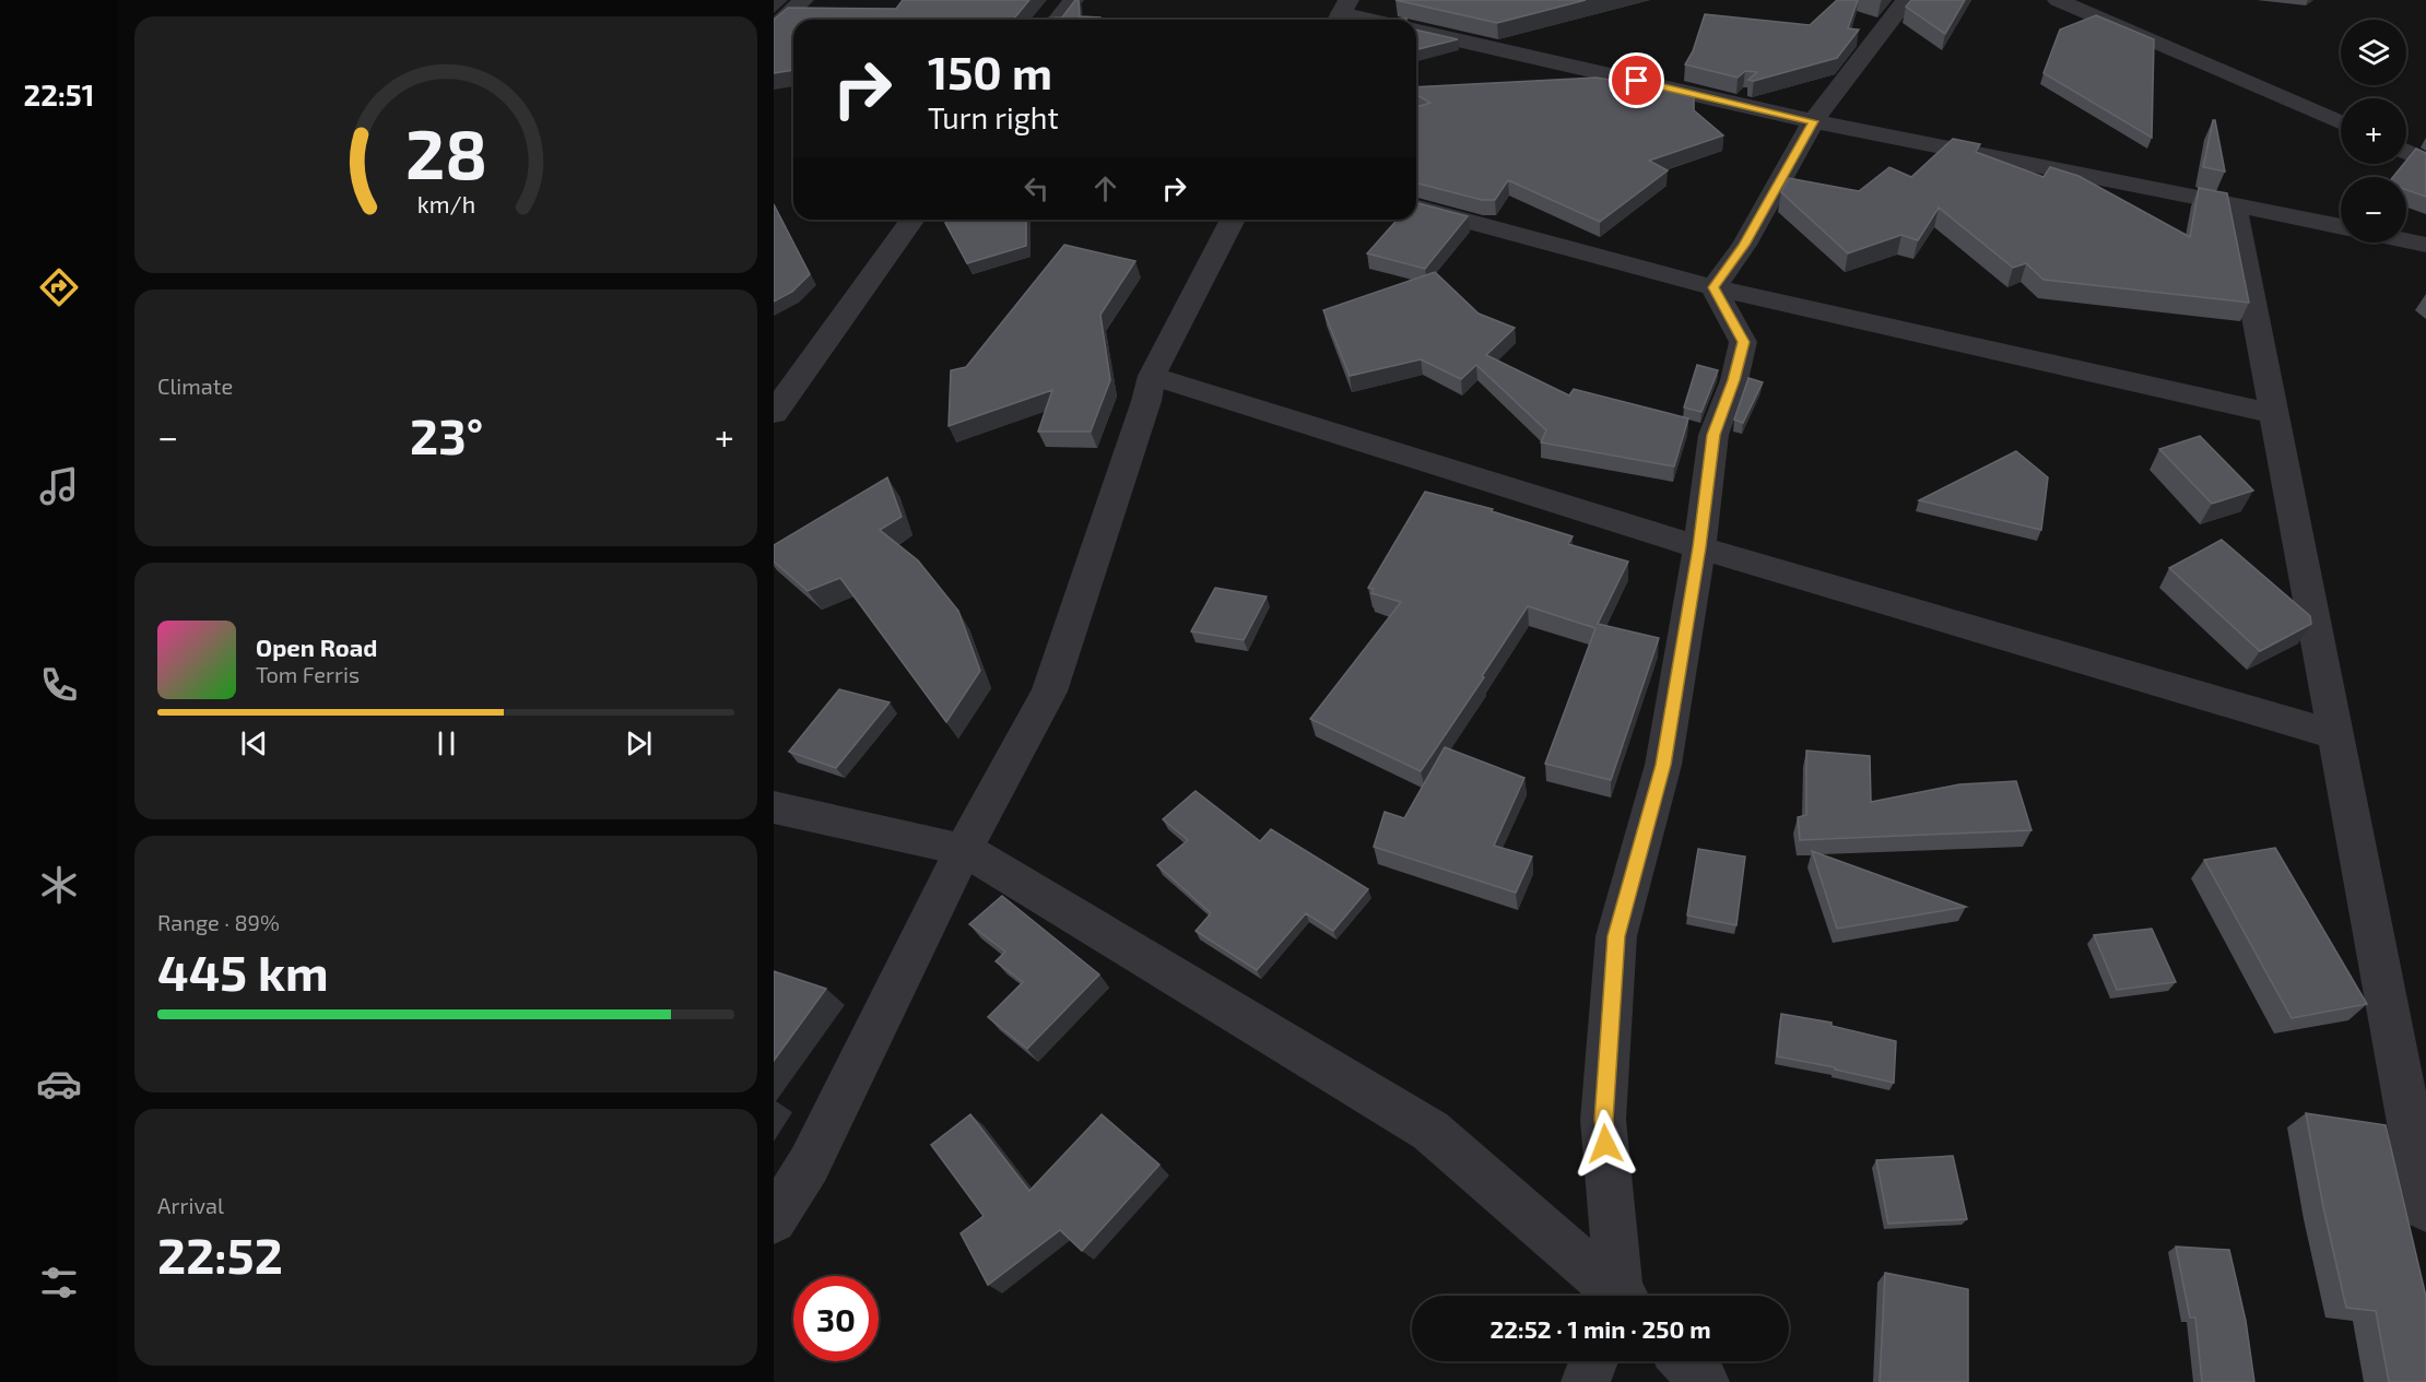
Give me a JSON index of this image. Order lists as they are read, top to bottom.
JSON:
{
  "page": {
    "tabs": "22:51",
    "map_buttons": ["+", "−"],
    "turn": ["150 m", "Turn right"],
    "tile": [
      "Climate",
      ["Range · 89%", "445 km"],
      ["Arrival", "22:52"]
    ],
    "heat": ["−", "23°", "+"],
    "song": ["Open Road", "Tom Ferris"],
    "limit": "30",
    "trip": "22:52 · 1 min · 250 m",
    "gauge": ["28", "km/h"]
  }
}
